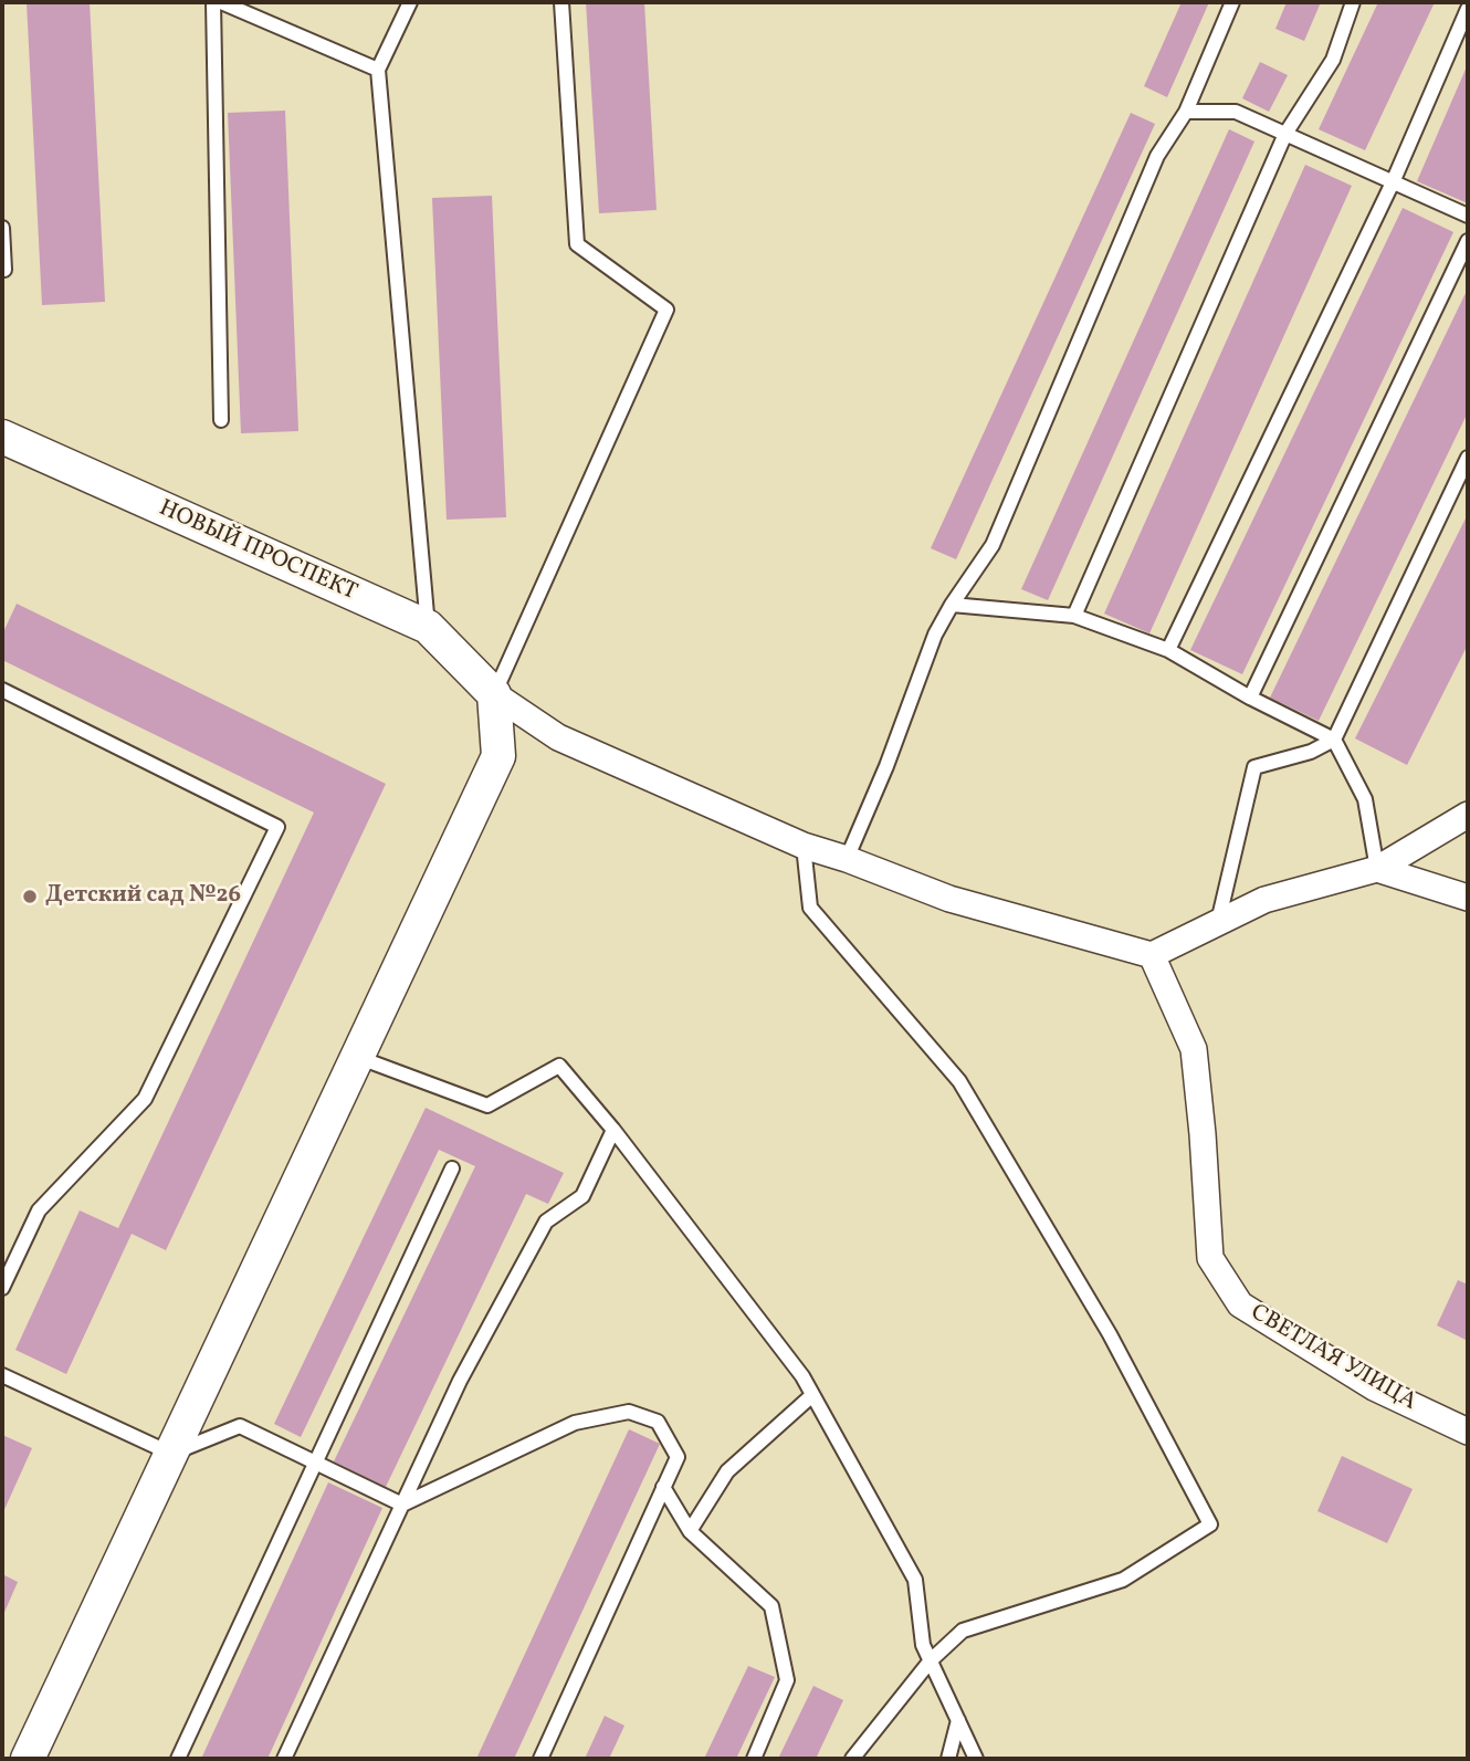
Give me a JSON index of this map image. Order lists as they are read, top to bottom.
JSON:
{
  "streets": {
    "street": ["НОВЫЙ ПРОСПЕКТ", "СВЕТЛАЯ УЛИЦА"]
  },
  "places": ["Детский сад №26"]
}
